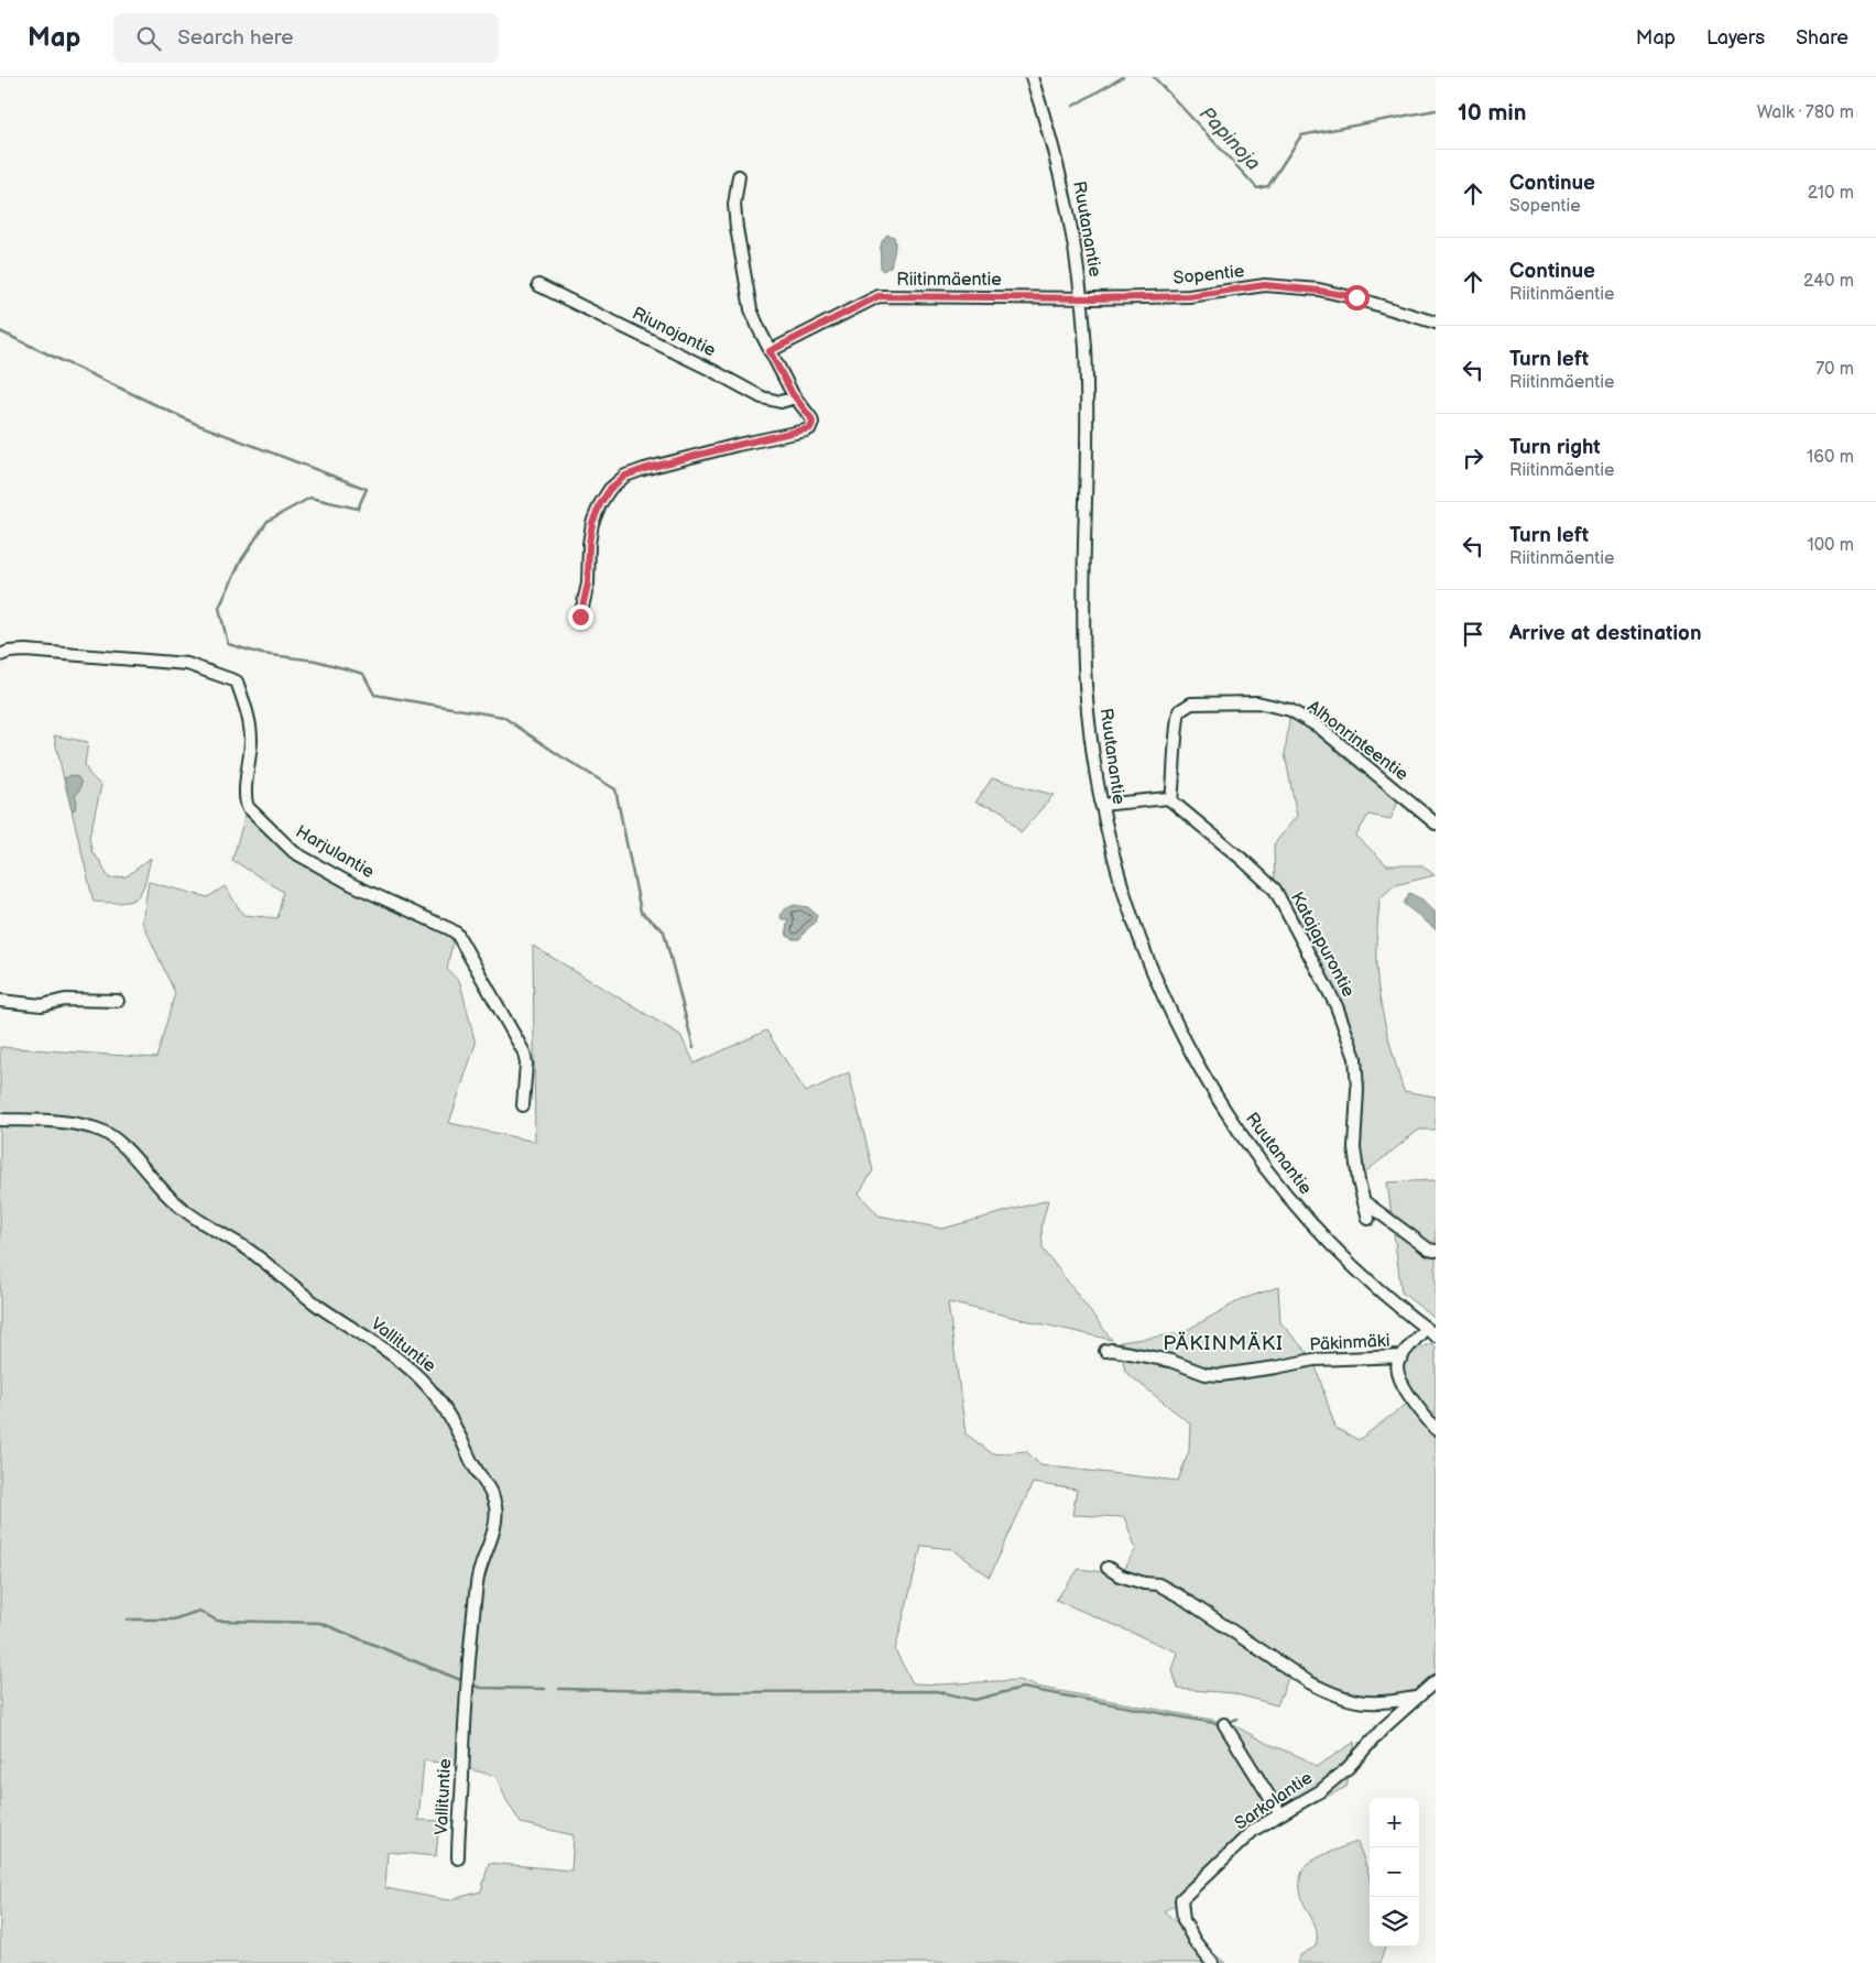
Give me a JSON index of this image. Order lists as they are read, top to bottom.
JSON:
{
  "streets": {
    "street": [
      "Ruutanantie",
      "Sopentie",
      "Riitinmäentie",
      "Riunojantie",
      "Alhonrinteentie",
      "Harjulantie",
      "Katajapurontie",
      "Päkinmäki",
      "Vallituntie",
      "Sarkolantie"
    ]
  },
  "crossings": [
    ["Ruutanantie", "Sopentie"],
    ["Ruutanantie", "Riitinmäentie"],
    ["Sopentie", "Riitinmäentie"],
    ["Alhonrinteentie", "Katajapurontie"]
  ],
  "districts": ["PÄKINMÄKI"],
  "water": ["Papinoja"],
  "page": {
    "header": "Map",
    "search": "Search here",
    "nav": ["Map", "Layers", "Share"],
    "heading": ["10 min", "Walk · 780 m"],
    "list": [
      ["Continue", "Sopentie", "210 m"],
      ["Continue", "Riitinmäentie", "240 m"],
      ["Turn left", "Riitinmäentie", "70 m"],
      ["Turn right", "Riitinmäentie", "160 m"],
      ["Turn left", "Riitinmäentie", "100 m"],
      "Arrive at destination"
    ],
    "map_buttons": ["+", "−"]
  }
}
